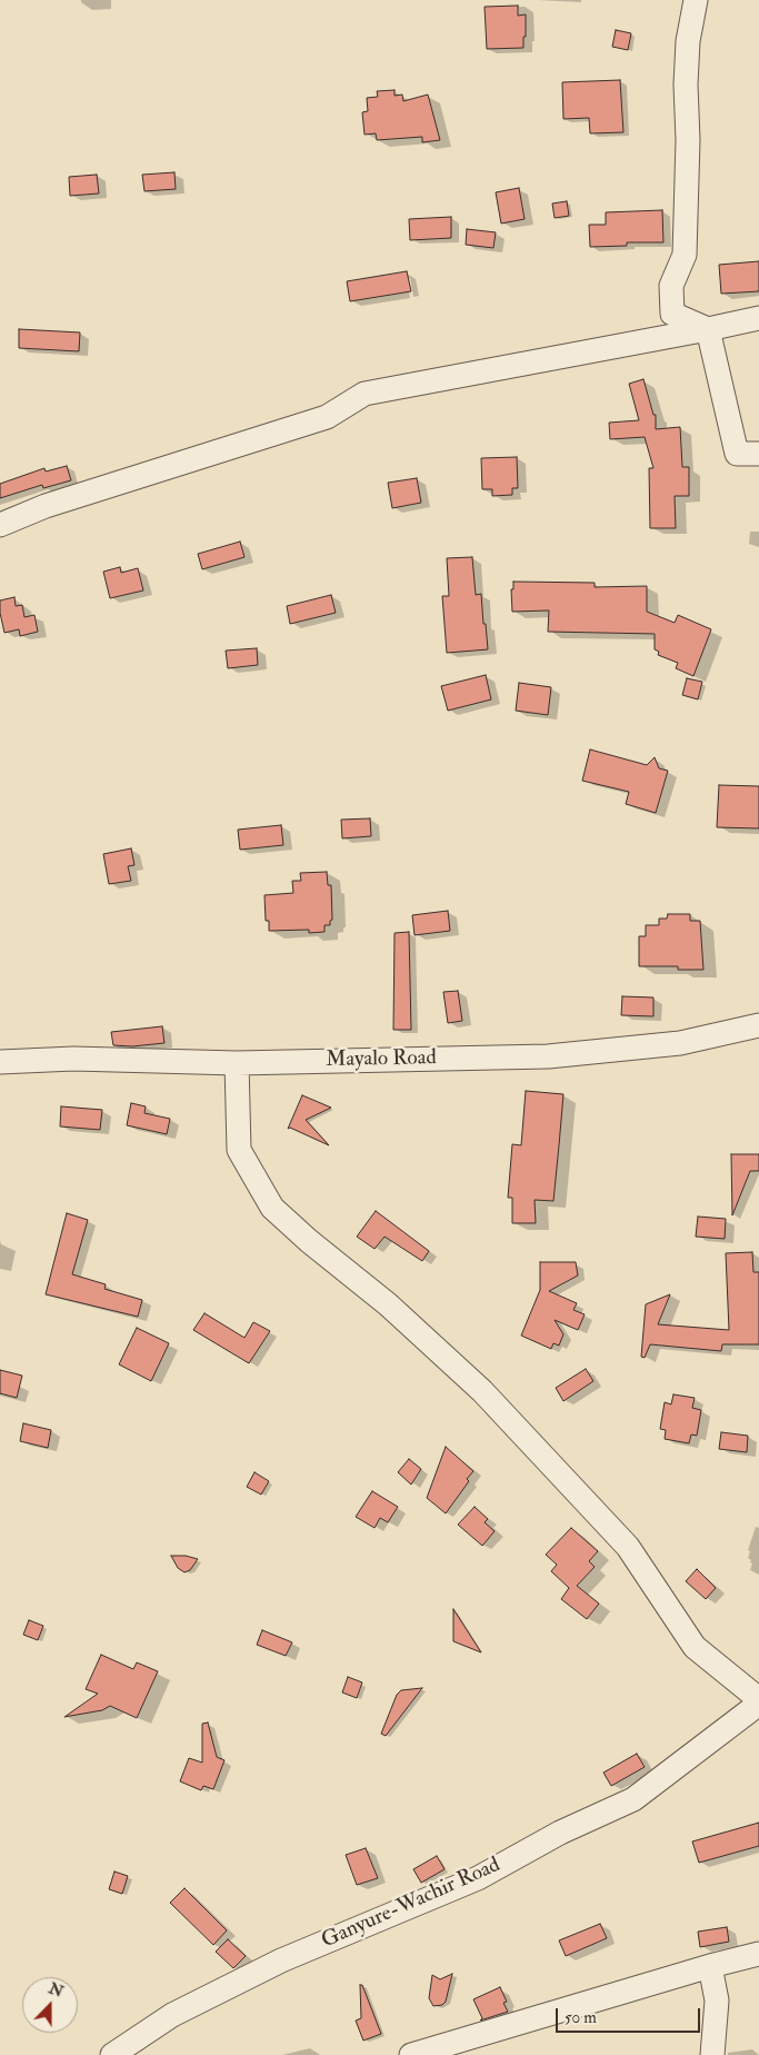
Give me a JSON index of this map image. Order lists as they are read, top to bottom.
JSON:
{
  "streets": {
    "street": ["Mayalo Road", "Ganyure-Wachir Road"]
  },
  "scale_bar": "50 m",
  "north": "top"
}
